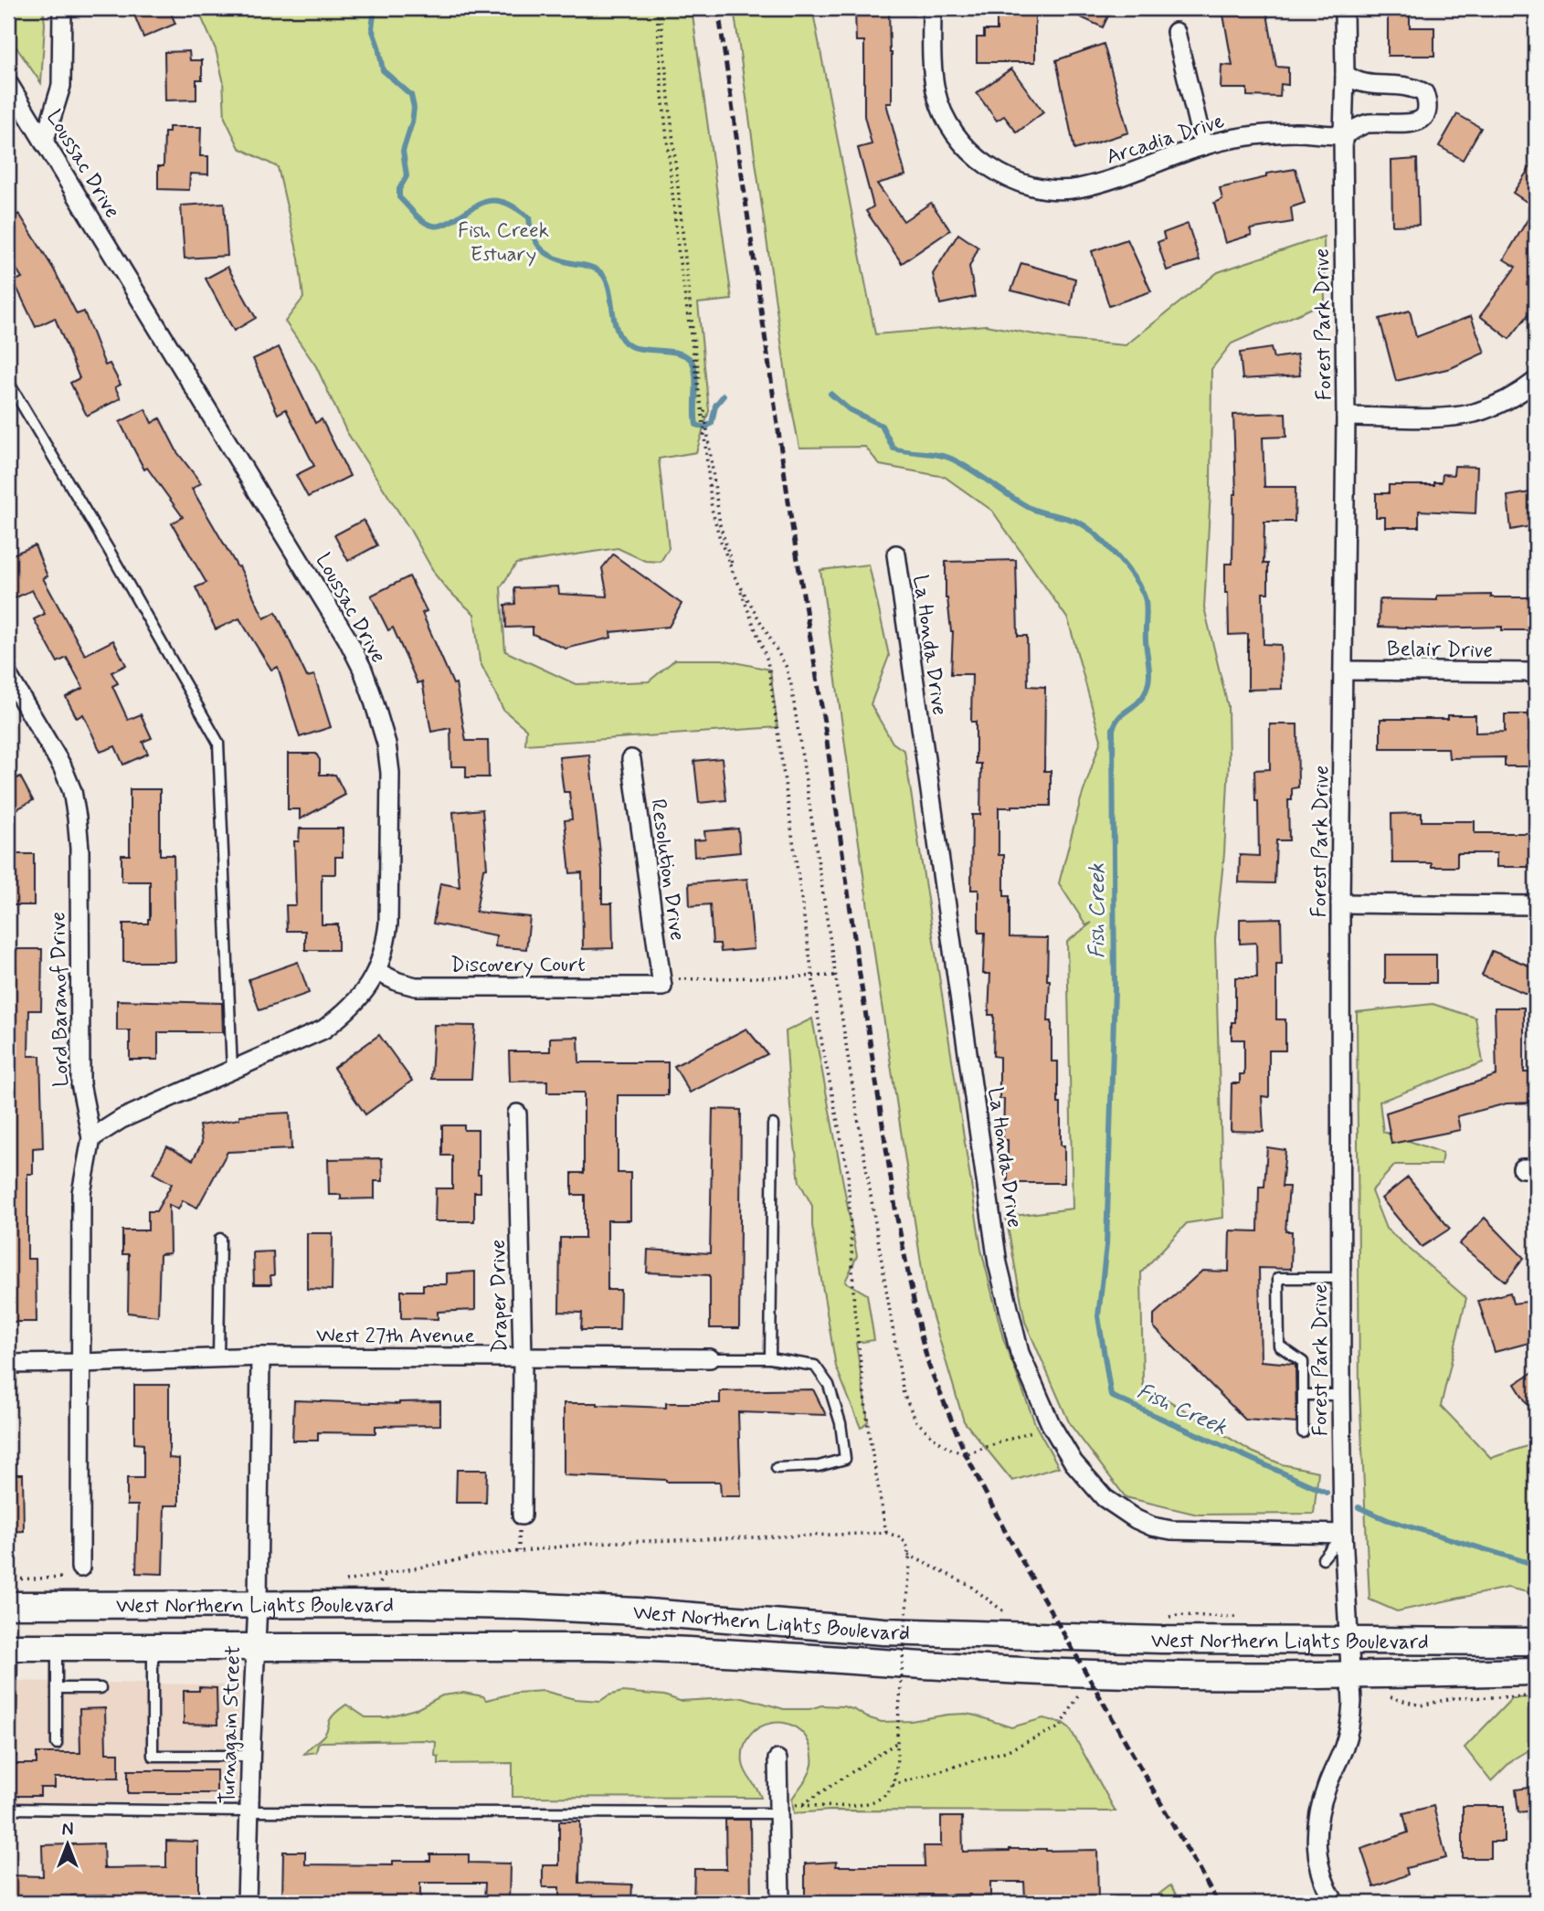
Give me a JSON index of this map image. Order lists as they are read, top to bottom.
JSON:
{
  "streets": {
    "main road": ["West Northern Lights Boulevard"],
    "street": [
      "Arcadia Drive",
      "Loussac Drive",
      "Forest Park Drive",
      "La Honda Drive",
      "Belair Drive",
      "Resolution Drive",
      "Discovery Court",
      "Lord Baranof Drive",
      "Draper Drive",
      "West 27th Avenue",
      "Turnagain Street"
    ]
  },
  "crossings": [
    ["Arcadia Drive", "Forest Park Drive"],
    ["Loussac Drive", "Discovery Court"],
    ["Loussac Drive", "Lord Baranof Drive"],
    ["Forest Park Drive", "La Honda Drive"],
    ["Forest Park Drive", "Belair Drive"],
    ["Forest Park Drive", "West Northern Lights Boulevard"],
    ["Resolution Drive", "Discovery Court"],
    ["Lord Baranof Drive", "West 27th Avenue"],
    ["Draper Drive", "West 27th Avenue"],
    ["West 27th Avenue", "Turnagain Street"],
    ["West Northern Lights Boulevard", "Turnagain Street"]
  ],
  "water": ["Fish Creek"],
  "parks": ["Fish Creek Estuary"],
  "north": "top"
}
